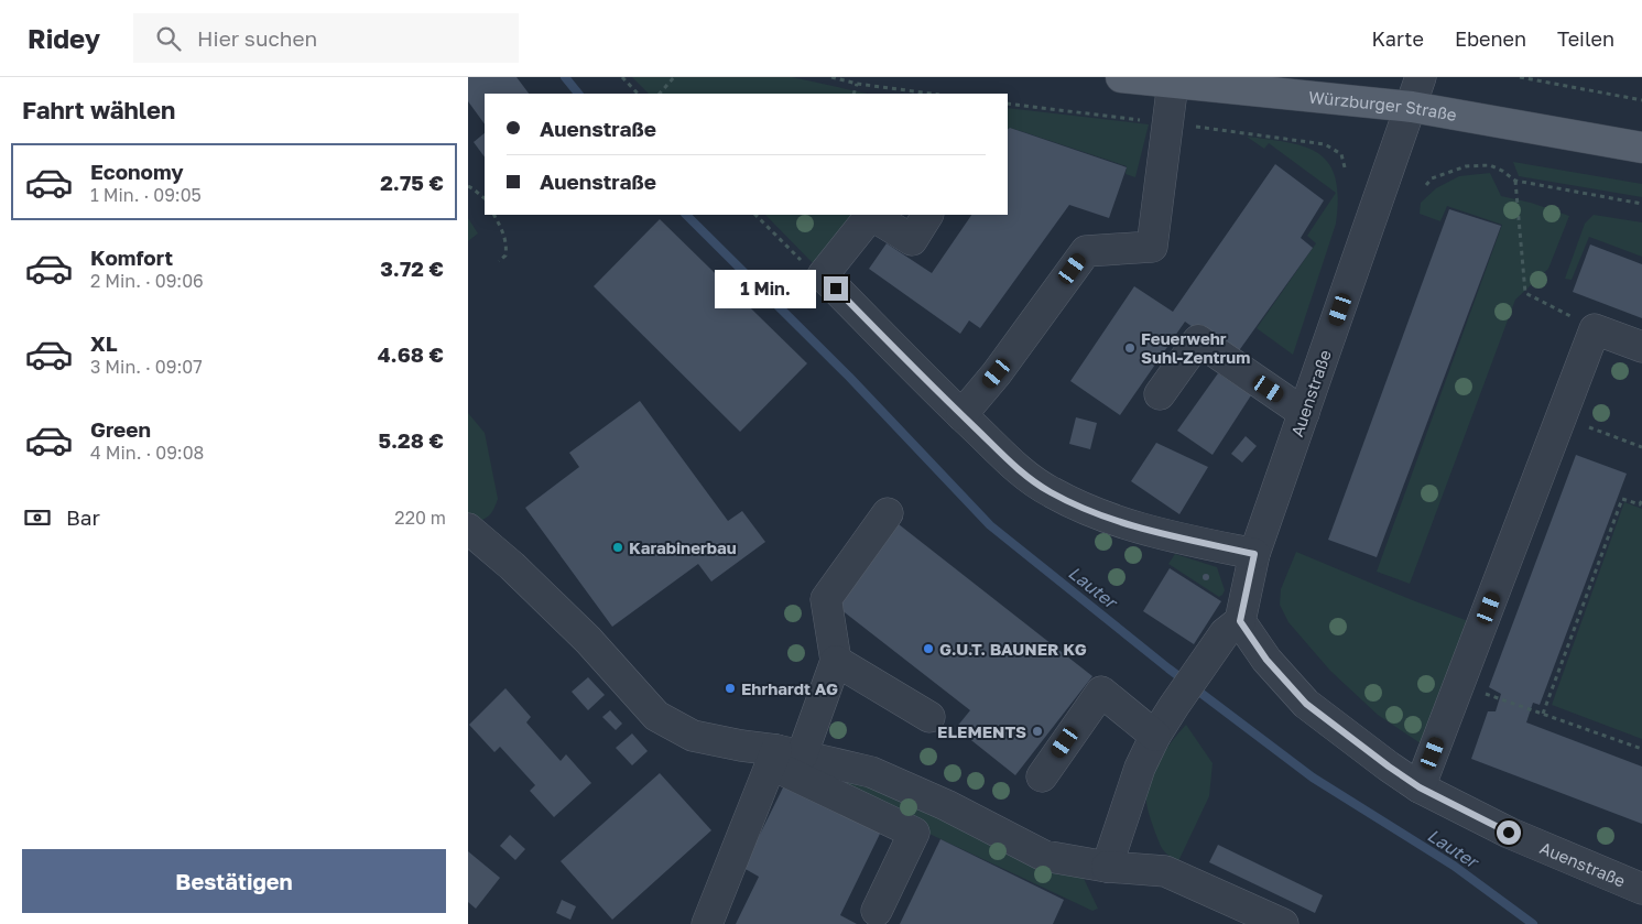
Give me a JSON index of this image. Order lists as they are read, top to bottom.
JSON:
{
  "streets": {
    "main road": ["Würzburger Straße"],
    "street": ["Auenstraße"]
  },
  "crossings": [
    ["Würzburger Straße", "Auenstraße"]
  ],
  "water": ["Lauter"],
  "places": [
    "Feuerwehr Suhl-Zentrum",
    "Karabinerbau",
    "G.U.T. BAUNER KG",
    "Ehrhardt AG",
    "ELEMENTS"
  ],
  "page": {
    "header": "Ridey",
    "search": "Hier suchen",
    "nav": ["Karte", "Ebenen", "Teilen"],
    "heading": "Fahrt wählen",
    "banner": ["Auenstraße", "Auenstraße"],
    "list": [
      {
        "name": "Economy",
        "note": "1 Min. · 09:05",
        "value": "2.75 €"
      },
      {
        "name": "Komfort",
        "note": "2 Min. · 09:06",
        "value": "3.72 €"
      },
      {
        "name": "XL",
        "note": "3 Min. · 09:07",
        "value": "4.68 €"
      },
      {
        "name": "Green",
        "note": "4 Min. · 09:08",
        "value": "5.28 €"
      }
    ],
    "bubble": "1 Min.",
    "pay": ["Bar", "220 m"],
    "buttons": "Bestätigen"
  }
}
